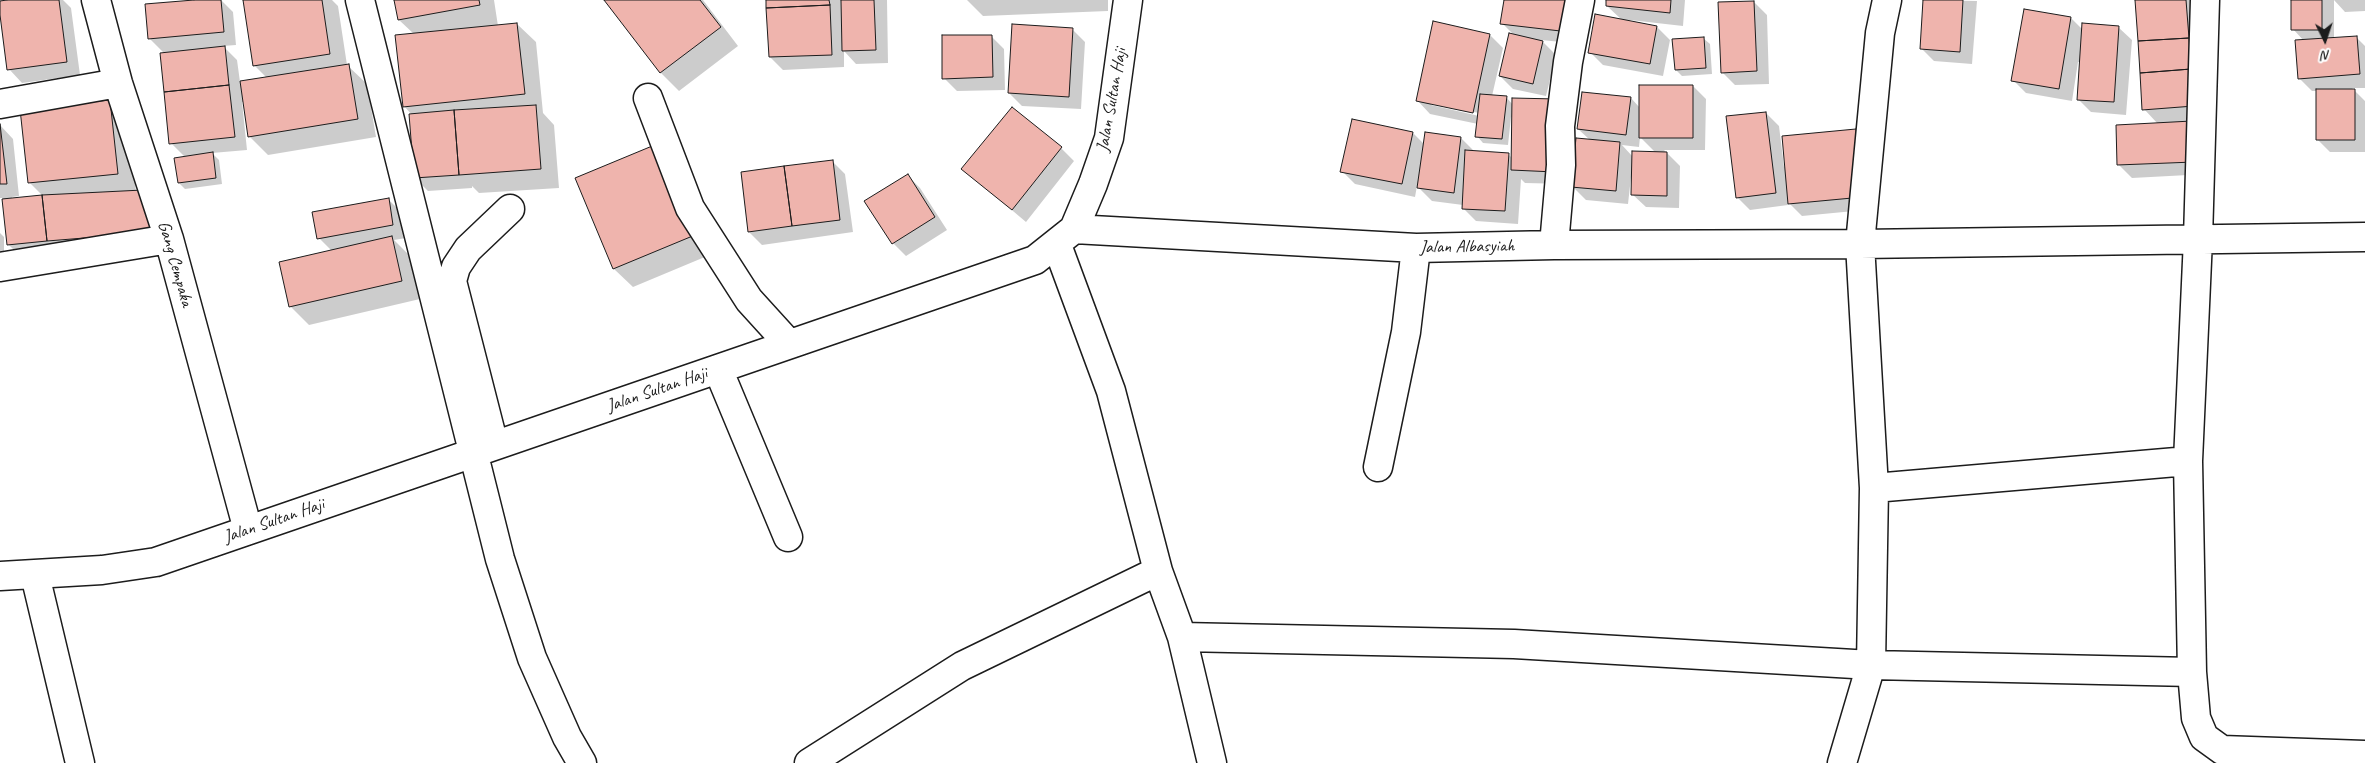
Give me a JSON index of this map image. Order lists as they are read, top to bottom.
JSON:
{
  "streets": {
    "street": ["Jalan Sultan Haji", "Jalan Albasyiah", "Gang Cempaka"]
  },
  "crossings": [
    ["Jalan Sultan Haji", "Jalan Albasyiah"],
    ["Jalan Sultan Haji", "Gang Cempaka"]
  ],
  "north": "bottom"
}
